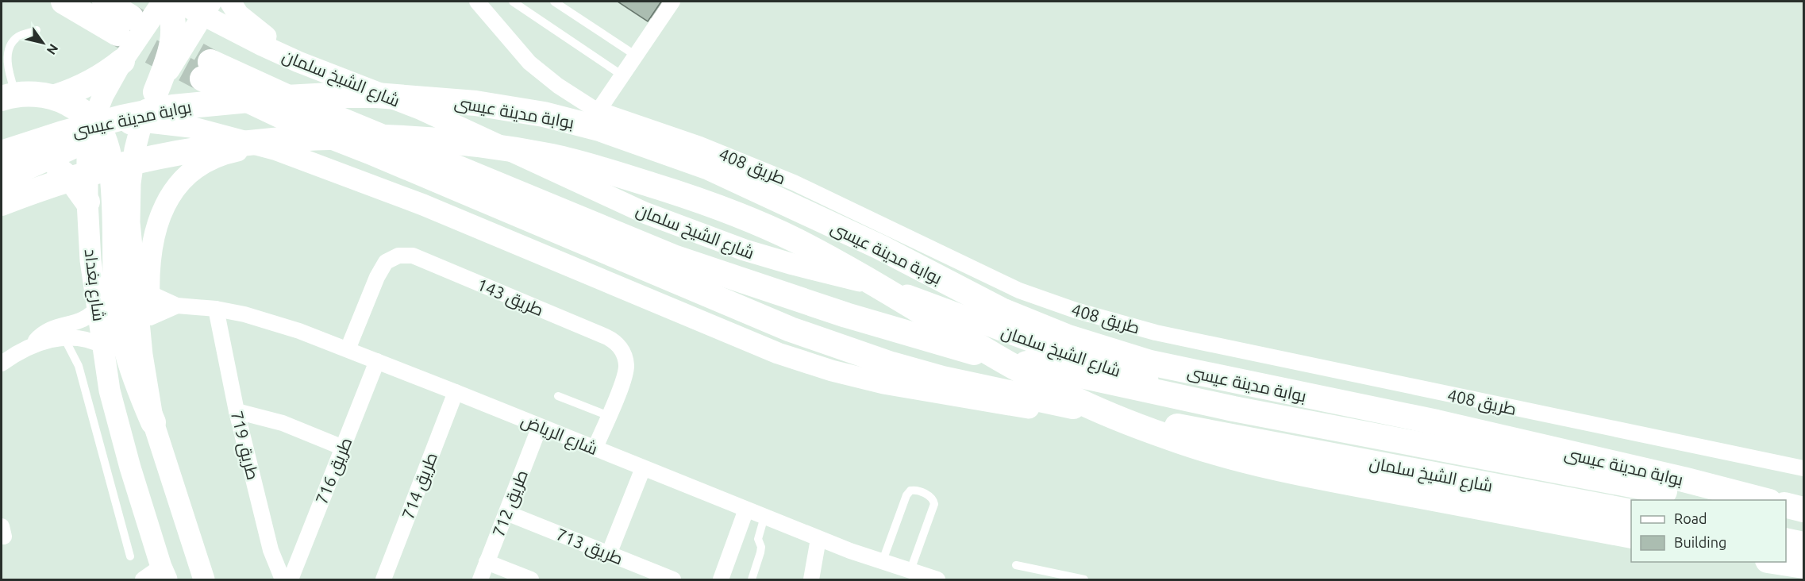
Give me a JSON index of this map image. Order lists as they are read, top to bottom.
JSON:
{
  "streets": {
    "main road": ["شارع الشيخ سلمان", "بوابة مدينة عيسى", "شارع بغداد"],
    "street": [
      "طريق 408",
      "طريق 143",
      "شارع الرياض",
      "طريق 719",
      "طريق 716",
      "طريق 714",
      "طريق 712",
      "طريق 713"
    ]
  },
  "crossings": [
    ["شارع الشيخ سلمان", "شارع بغداد"],
    ["طريق 143", "شارع الرياض"],
    ["شارع الرياض", "طريق 719"],
    ["شارع الرياض", "طريق 716"],
    ["شارع الرياض", "طريق 714"],
    ["شارع الرياض", "طريق 712"],
    ["طريق 712", "طريق 713"]
  ],
  "legend": ["Road", "Building"],
  "north": "bottom right"
}
